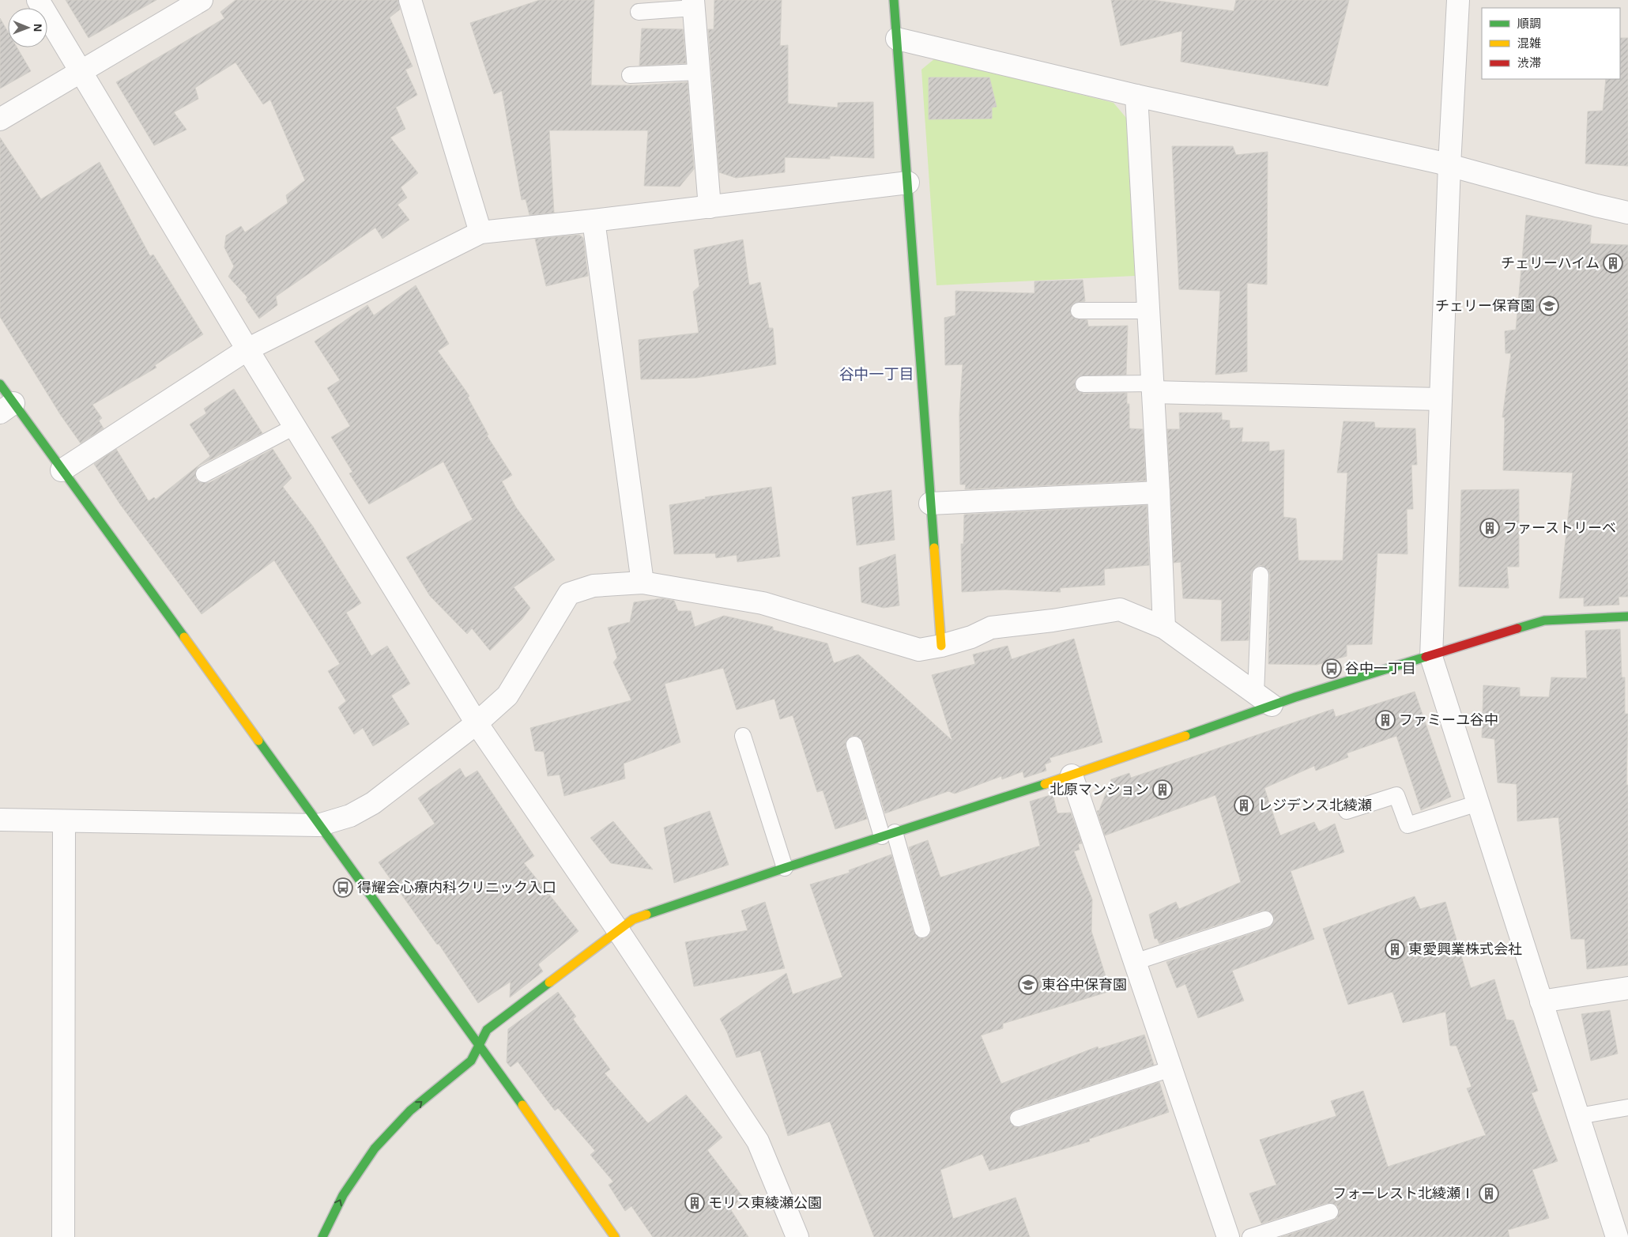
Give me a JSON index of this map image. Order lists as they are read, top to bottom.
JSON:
{
  "districts": ["谷中一丁目"],
  "places": {
    "building": [
      "チェリーハイム",
      "ファーストリーベ",
      "ファミーユ谷中",
      "北原マンション",
      "レジデンス北綾瀬",
      "東愛興業株式会社",
      "フォーレスト北綾瀬Ⅰ",
      "モリス東綾瀬公園"
    ],
    "school or university": ["チェリー保育園", "東谷中保育園"],
    "bus stop": ["谷中一丁目", "得耀会心療内科クリニック入口"]
  },
  "legend": ["順調", "混雑", "渋滞"],
  "north": "right"
}
